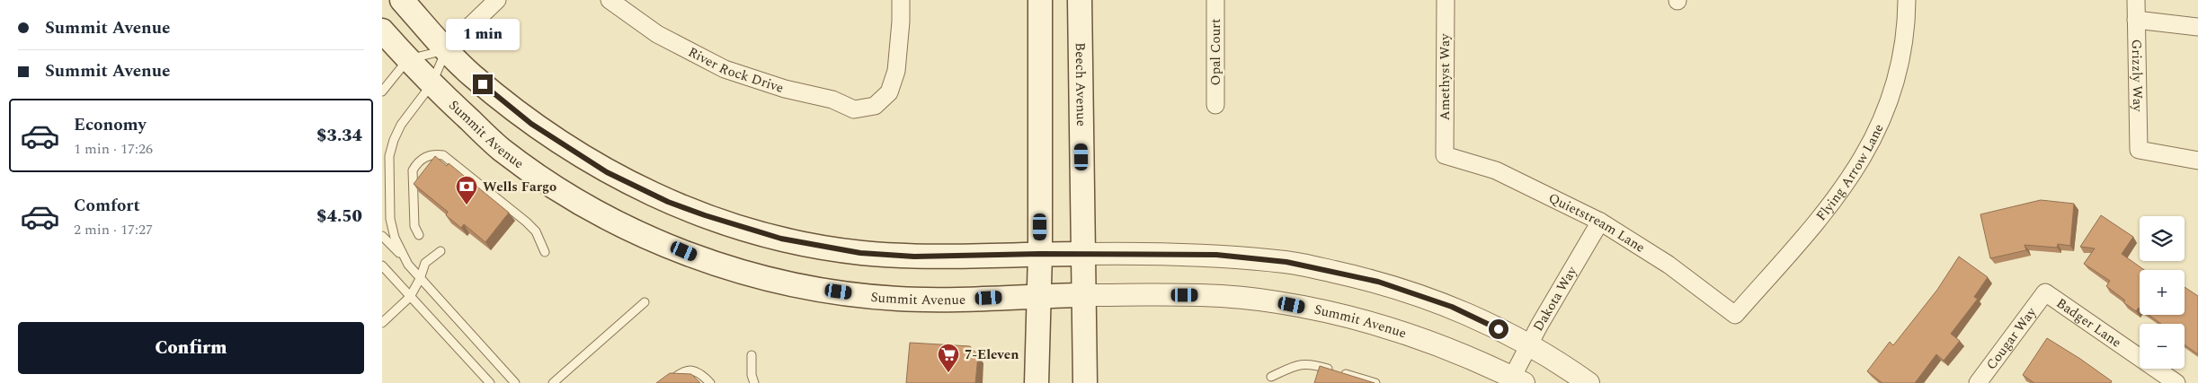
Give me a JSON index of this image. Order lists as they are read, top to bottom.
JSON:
{
  "streets": {
    "main road": ["Beech Avenue", "Summit Avenue"],
    "street": [
      "Opal Court",
      "River Rock Drive",
      "Grizzly Way",
      "Amethyst Way",
      "Flying Arrow Lane",
      "Quietstream Lane",
      "Dakota Way",
      "Badger Lane",
      "Cougar Way"
    ]
  },
  "crossings": [
    ["Amethyst Way", "Quietstream Lane"],
    ["Beech Avenue", "Summit Avenue"],
    ["Summit Avenue", "Dakota Way"],
    ["Flying Arrow Lane", "Quietstream Lane"],
    ["Quietstream Lane", "Dakota Way"],
    ["Badger Lane", "Cougar Way"]
  ],
  "places": {
    "bank": ["Wells Fargo"],
    "supermarket": ["7-Eleven"]
  },
  "page": {
    "banner": ["Summit Avenue", "Summit Avenue"],
    "bubble": "1 min",
    "list": [
      {
        "name": "Economy",
        "note": "1 min · 17:26",
        "value": "$3.34"
      },
      {
        "name": "Comfort",
        "note": "2 min · 17:27",
        "value": "$4.50"
      }
    ],
    "map_buttons": ["+", "−"],
    "buttons": "Confirm"
  }
}
